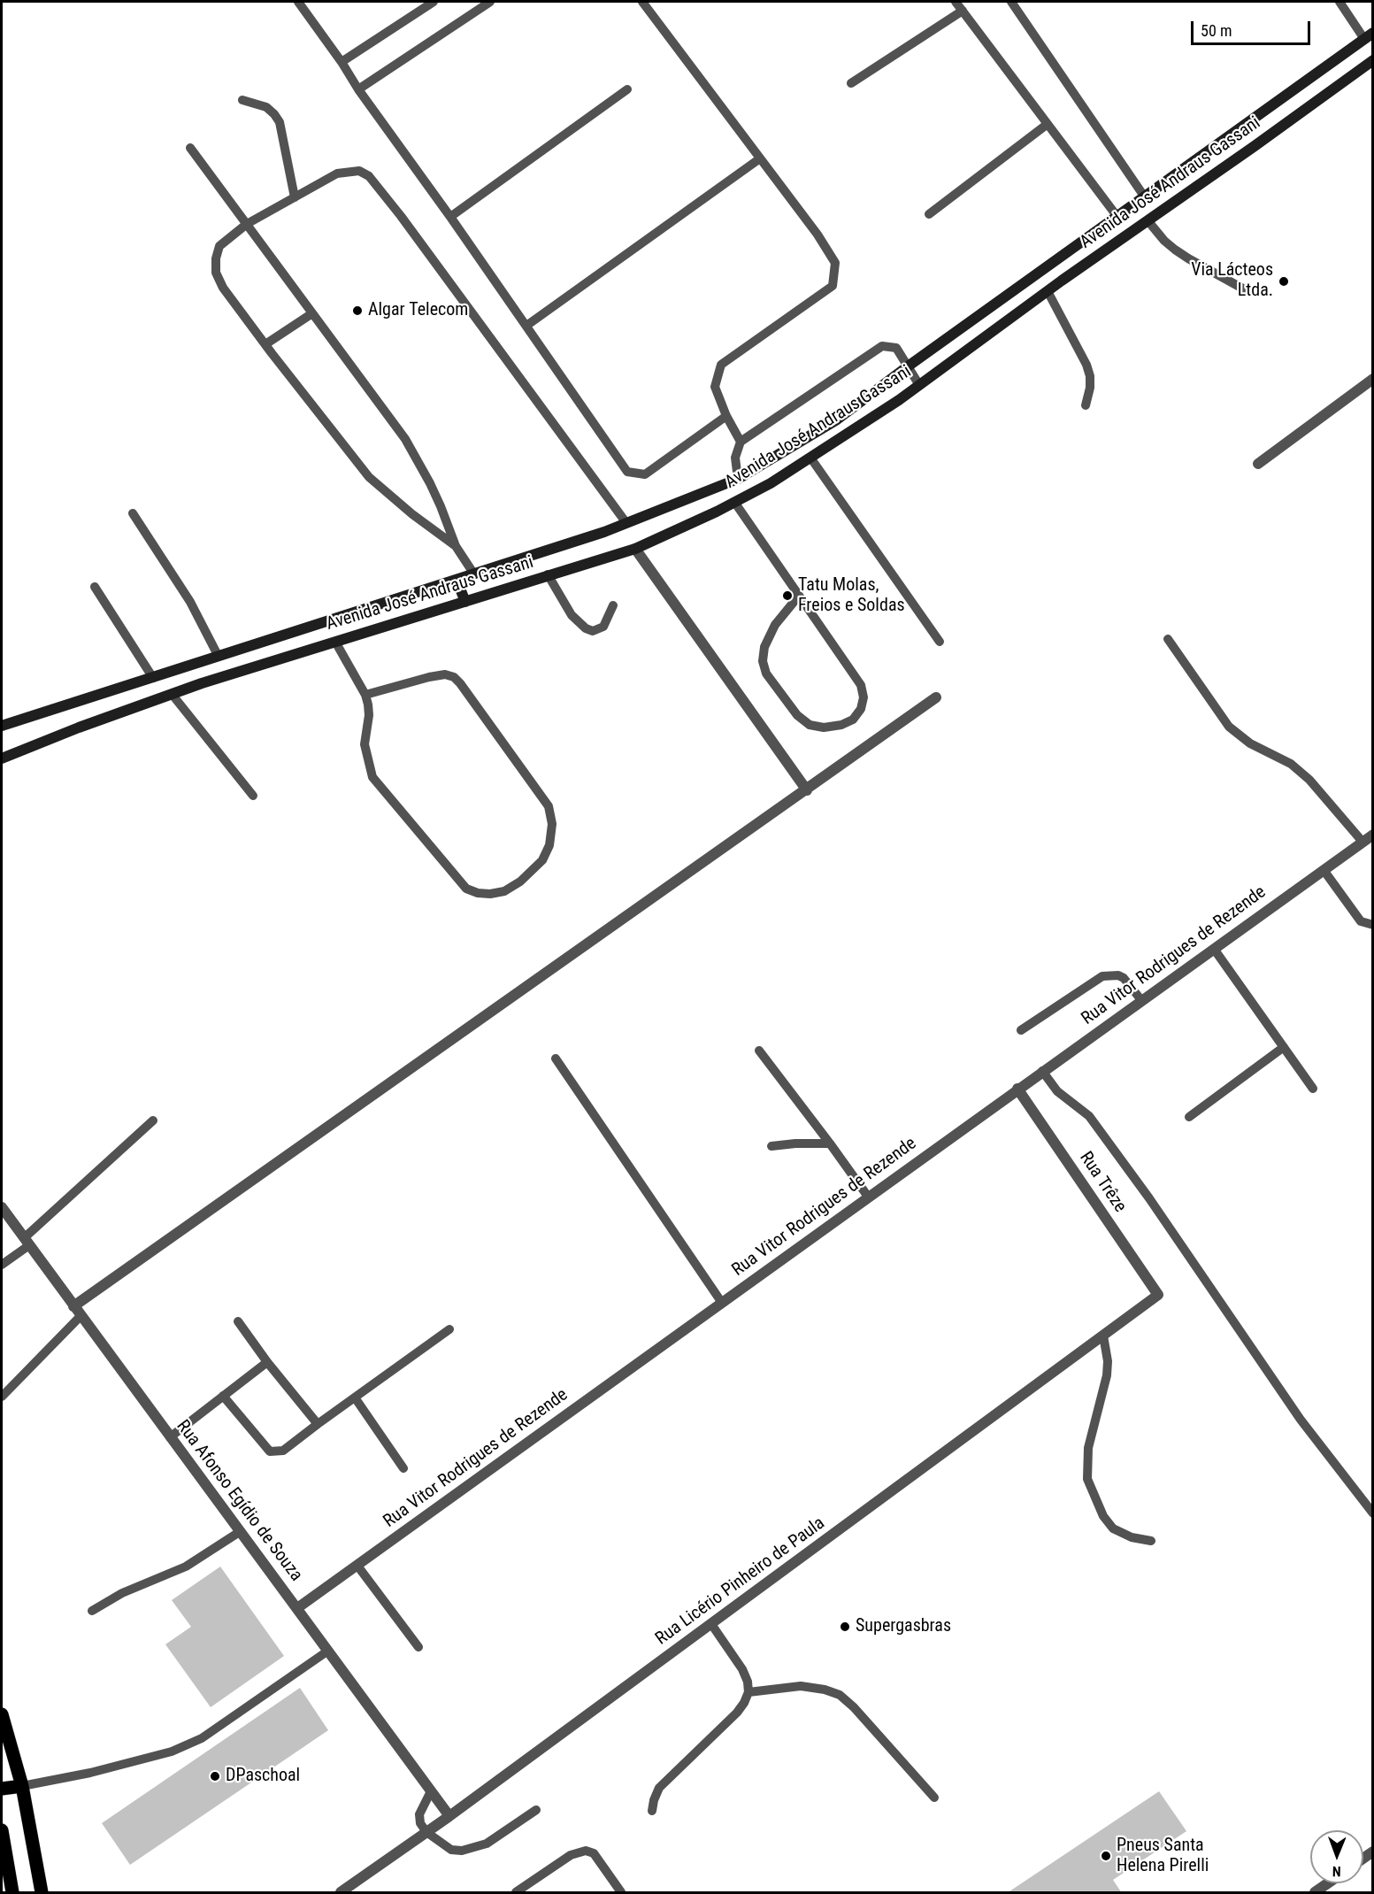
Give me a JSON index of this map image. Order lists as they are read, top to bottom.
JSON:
{
  "streets": {
    "main road": ["Avenida José Andraus Gassani"],
    "street": [
      "Rua Vitor Rodrigues de Rezende",
      "Rua Trêze",
      "Rua Afonso Egídio de Souza",
      "Rua Licério Pinheiro de Paula"
    ]
  },
  "crossings": [
    ["Rua Vitor Rodrigues de Rezende", "Rua Trêze"],
    ["Rua Vitor Rodrigues de Rezende", "Rua Afonso Egídio de Souza"],
    ["Rua Trêze", "Rua Licério Pinheiro de Paula"],
    ["Rua Afonso Egídio de Souza", "Rua Licério Pinheiro de Paula"]
  ],
  "places": [
    "Via Lácteos Ltda.",
    "Algar Telecom",
    "Tatu Molas, Freios e Soldas",
    "Supergasbras",
    "DPaschoal",
    "Pneus Santa Helena Pirelli"
  ],
  "scale_bar": "50 m",
  "north": "bottom"
}
